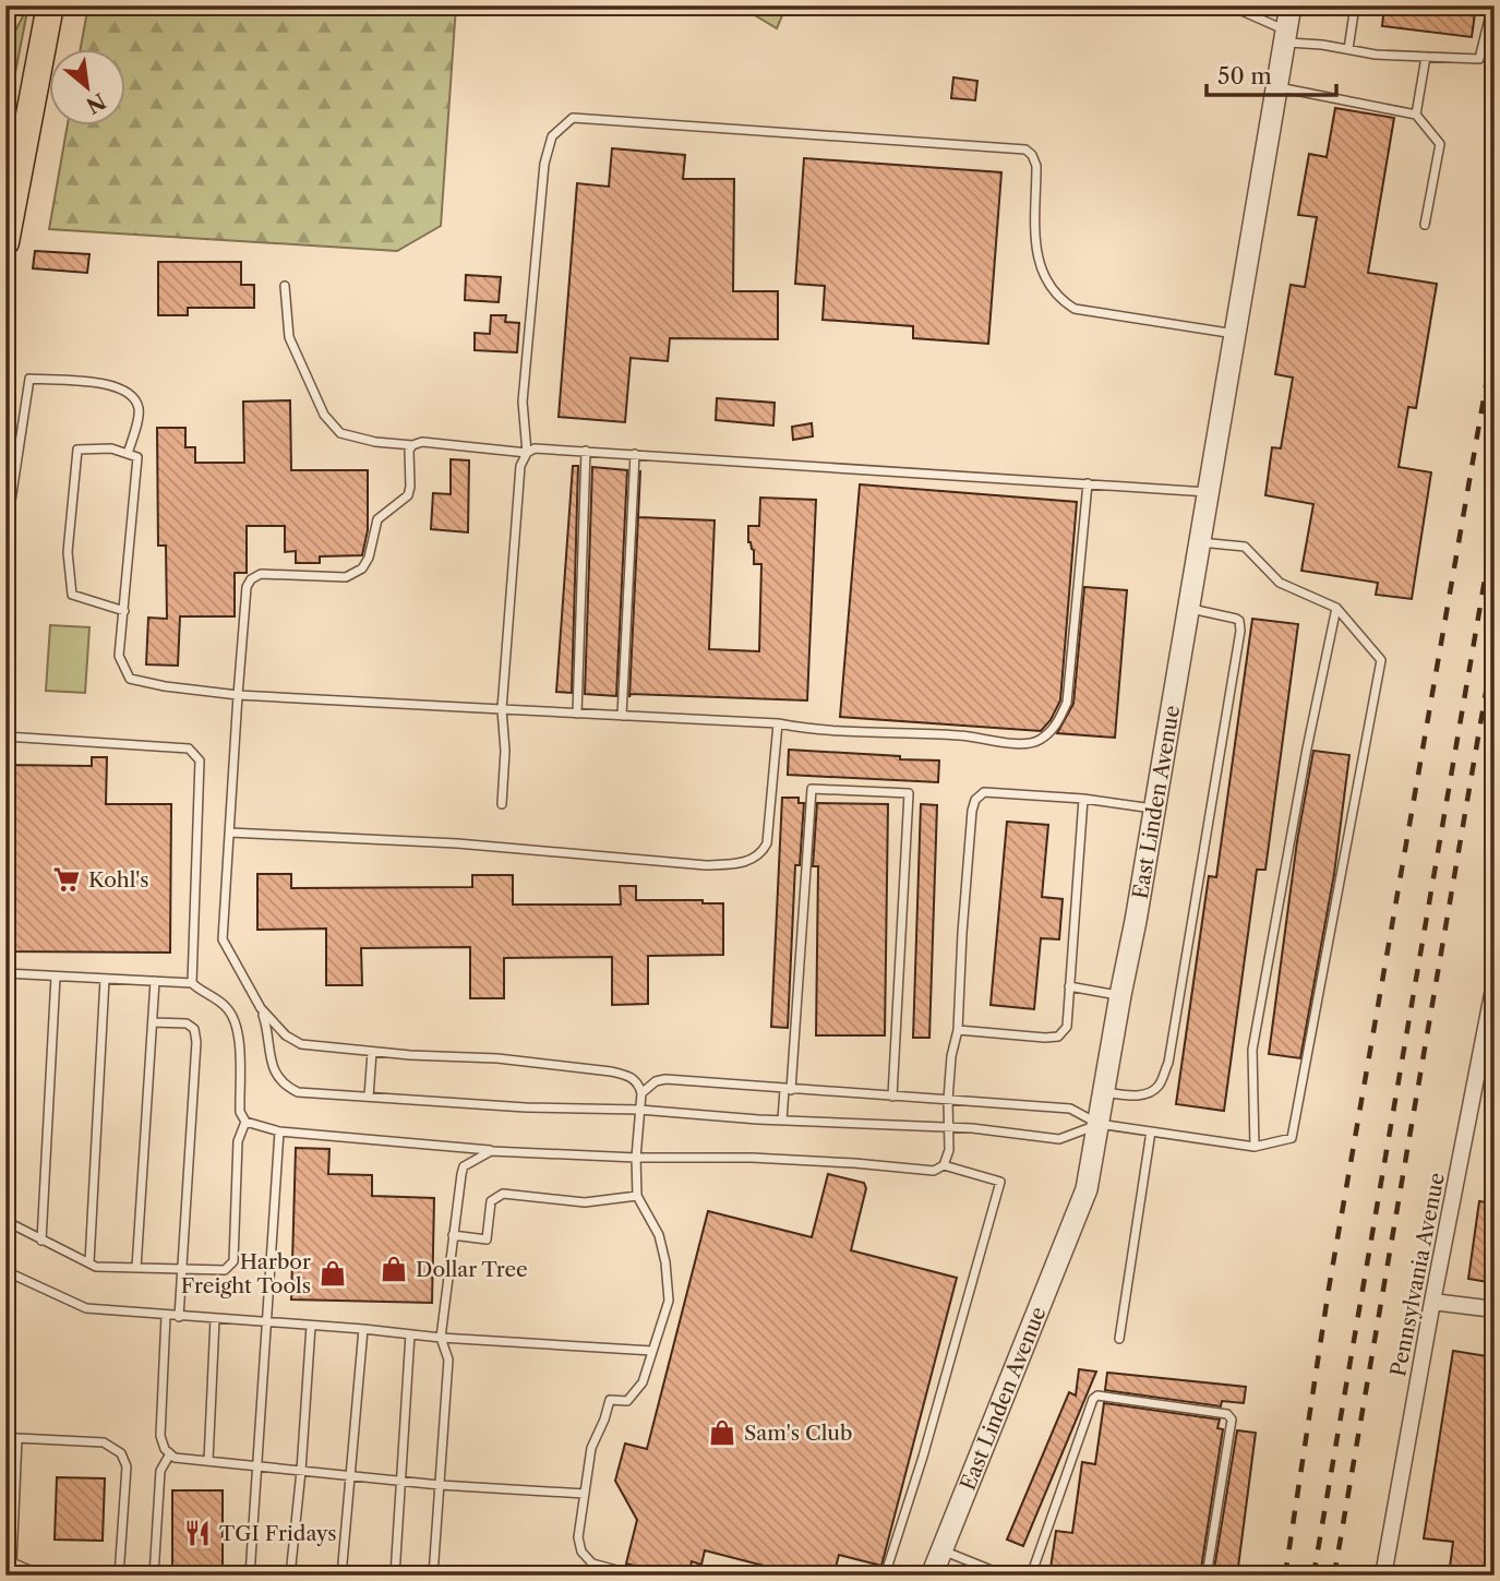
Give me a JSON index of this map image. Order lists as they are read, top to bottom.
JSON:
{
  "streets": {
    "street": ["East Linden Avenue", "Pennsylvania Avenue"]
  },
  "places": {
    "supermarket": ["Kohl's"],
    "shop": ["Dollar Tree", "Harbor Freight Tools", "Sam's Club"],
    "restaurant": ["TGI Fridays"]
  },
  "scale_bar": "50 m",
  "north": "bottom right"
}
